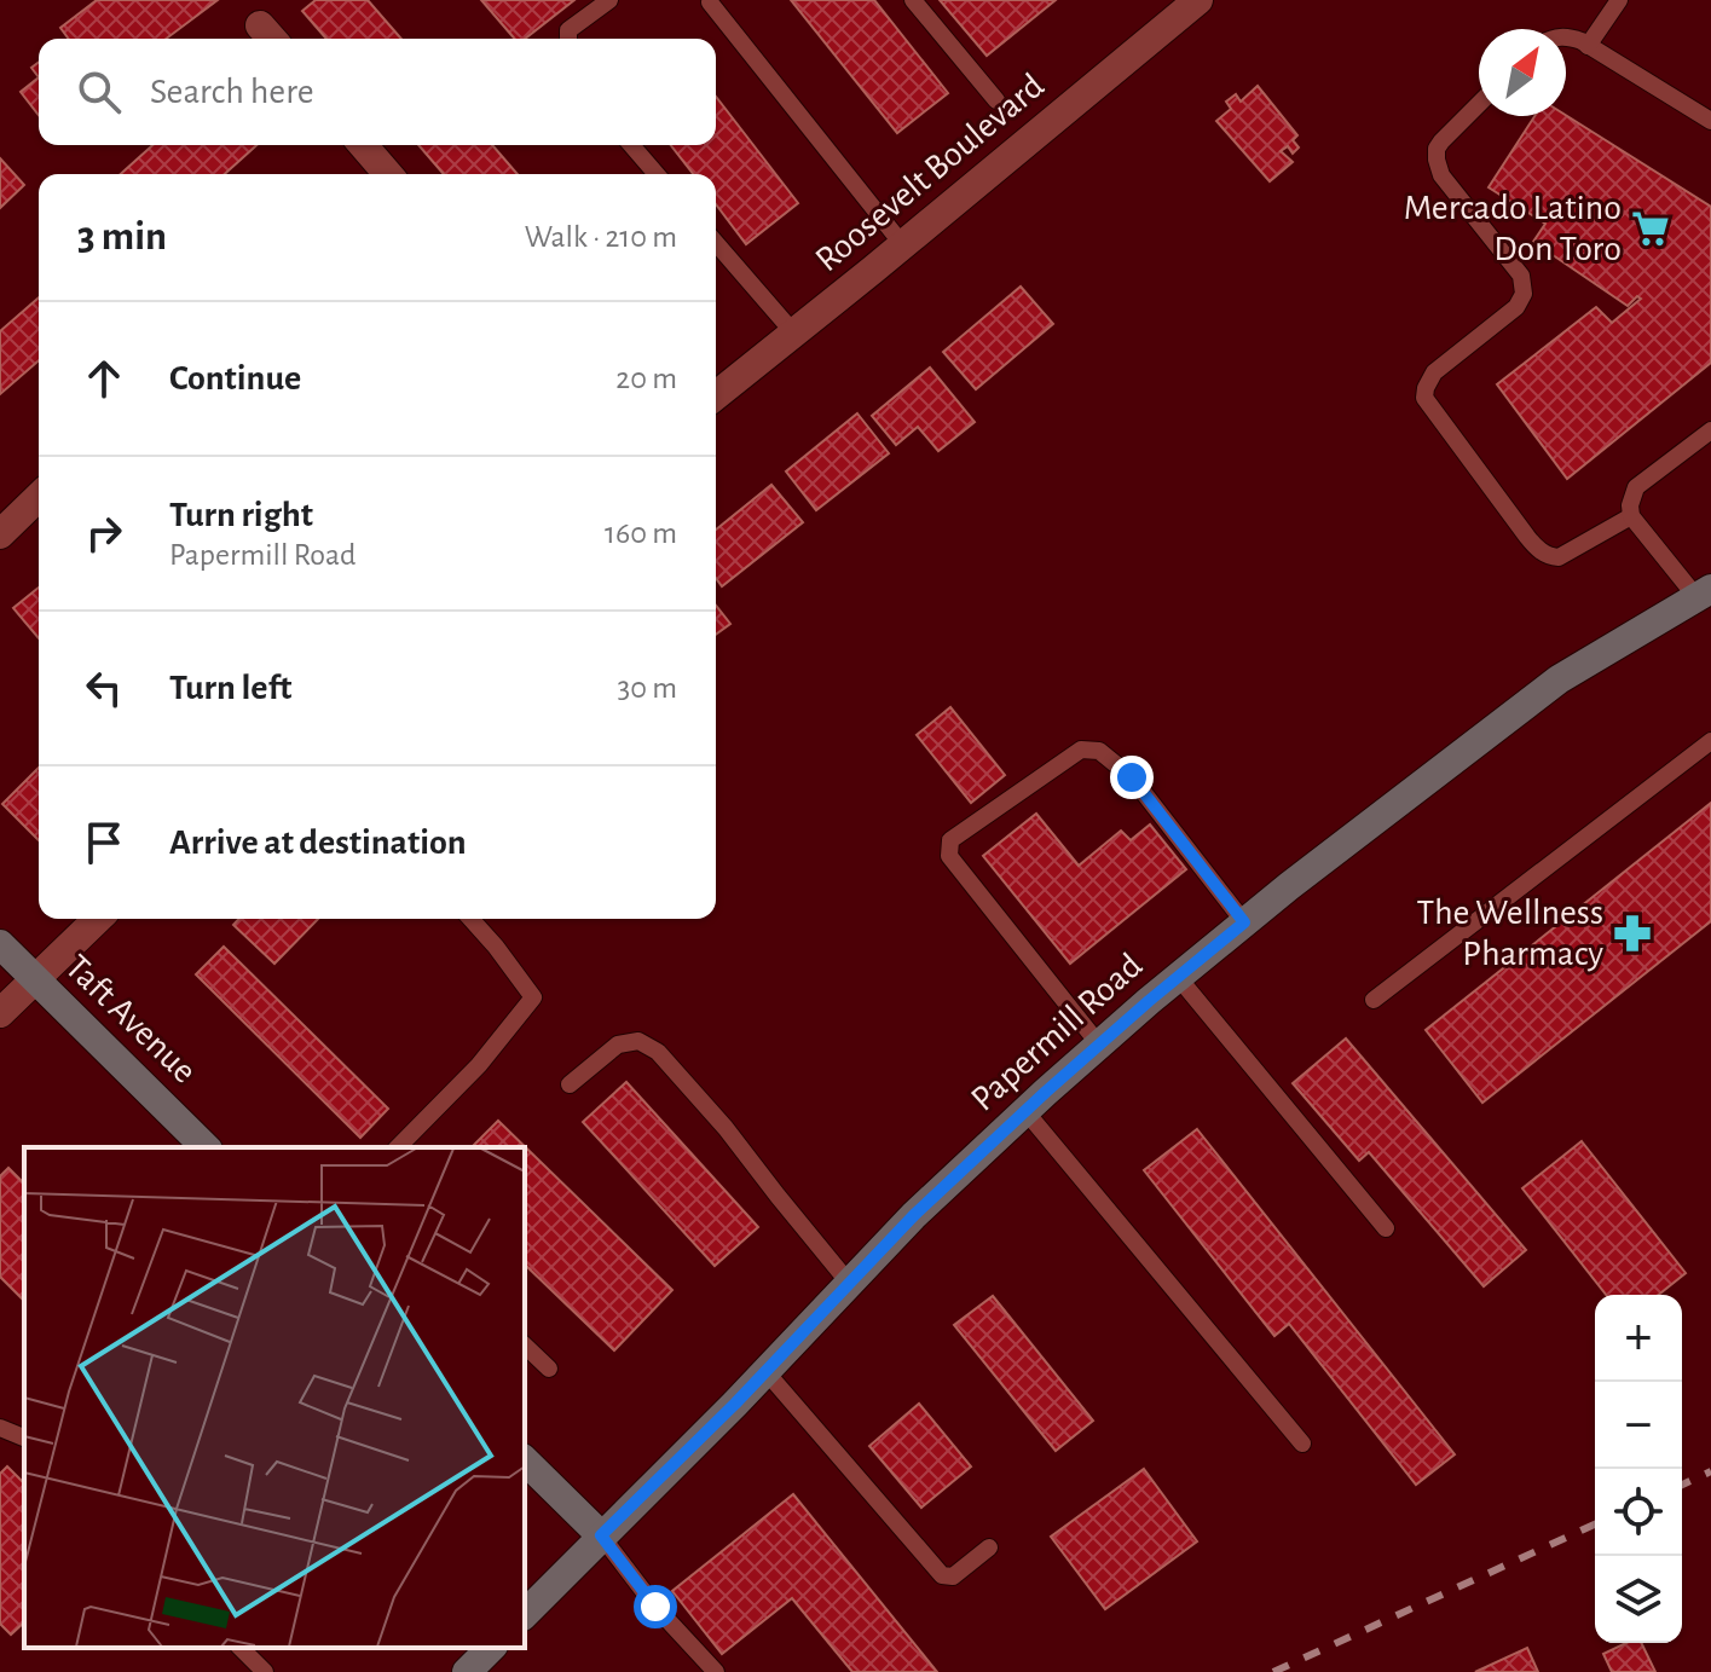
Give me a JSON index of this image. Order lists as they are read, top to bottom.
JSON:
{
  "streets": {
    "main road": ["Taft Avenue", "Papermill Road"],
    "street": ["Roosevelt Boulevard"]
  },
  "places": {
    "supermarket": ["Mercado Latino Don Toro"],
    "pharmacy": ["The Wellness Pharmacy"]
  },
  "north": "top right",
  "page": {
    "search": "Search here",
    "heading": ["3 min", "Walk · 210 m"],
    "list": [
      ["Continue", "20 m"],
      ["Turn right", "Papermill Road", "160 m"],
      ["Turn left", "30 m"],
      "Arrive at destination"
    ],
    "map_buttons": ["+", "−"]
  }
}
